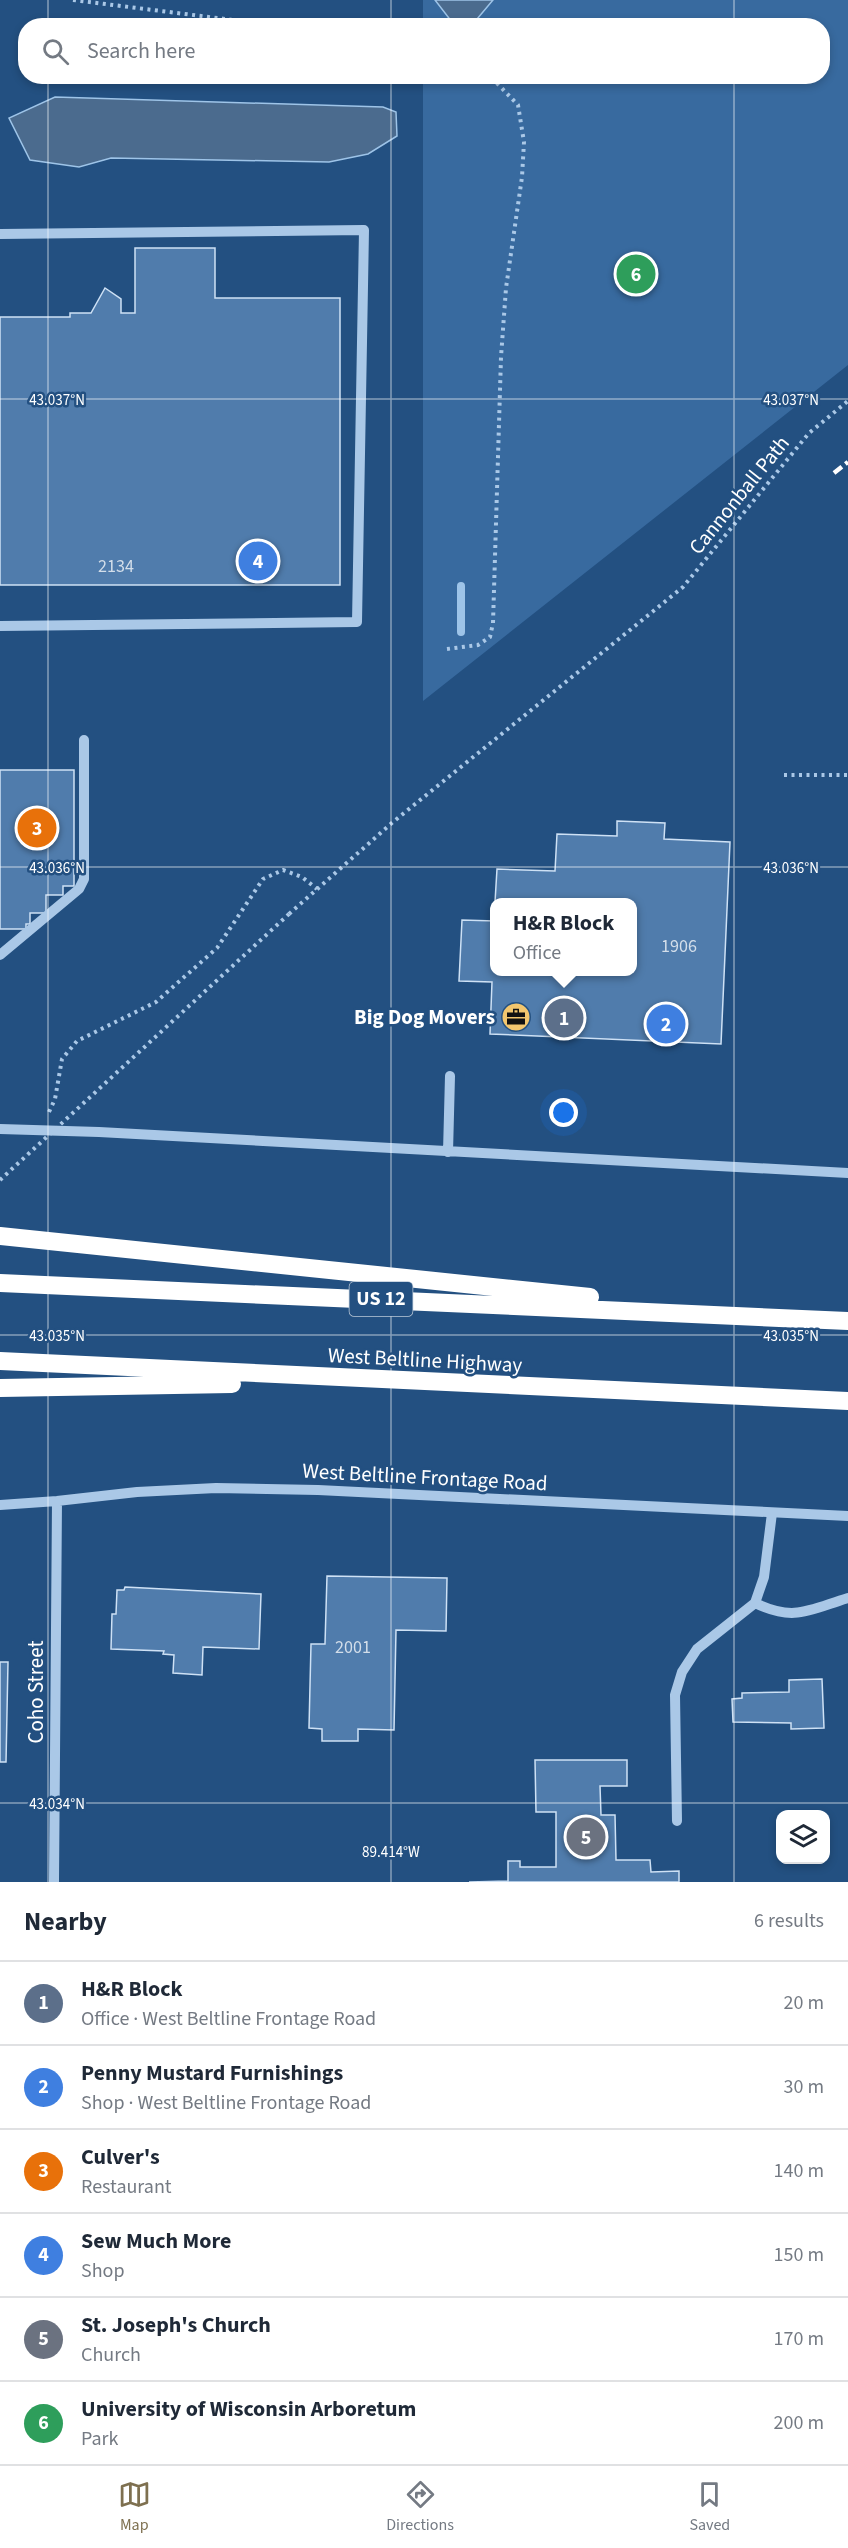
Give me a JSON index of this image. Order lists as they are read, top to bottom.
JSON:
{
  "streets": {
    "highway": ["US 12", "West Beltline Highway"],
    "street": ["West Beltline Frontage Road", "Coho Street"],
    "path": ["Cannonball Path"]
  },
  "crossings": [
    ["West Beltline Frontage Road", "Coho Street"]
  ],
  "places": {
    "office": ["Big Dog Movers"]
  },
  "house_numbers": ["2134", "1906", "2001"],
  "page": {
    "search": "Search here",
    "pins": [
      "6",
      "4",
      "3",
      "1",
      "2",
      "5"
    ],
    "popup": ["H&R Block", "Office"],
    "heading": ["Nearby", "6 results"],
    "list": [
      {
        "mark": "1",
        "name": "H&R Block",
        "note": "Office · West Beltline Frontage Road",
        "value": "20 m"
      },
      {
        "mark": "2",
        "name": "Penny Mustard Furnishings",
        "note": "Shop · West Beltline Frontage Road",
        "value": "30 m"
      },
      {
        "mark": "3",
        "name": "Culver's",
        "note": "Restaurant",
        "value": "140 m"
      },
      {
        "mark": "4",
        "name": "Sew Much More",
        "note": "Shop",
        "value": "150 m"
      },
      {
        "mark": "5",
        "name": "St. Joseph's Church",
        "note": "Church",
        "value": "170 m"
      },
      {
        "mark": "6",
        "name": "University of Wisconsin Arboretum",
        "note": "Park",
        "value": "200 m"
      }
    ],
    "nav": ["Map", "Directions", "Saved"]
  },
  "coordinates": [
    "43.037°N",
    "43.036°N",
    "43.035°N",
    "43.034°N",
    "89.414°W"
  ]
}
